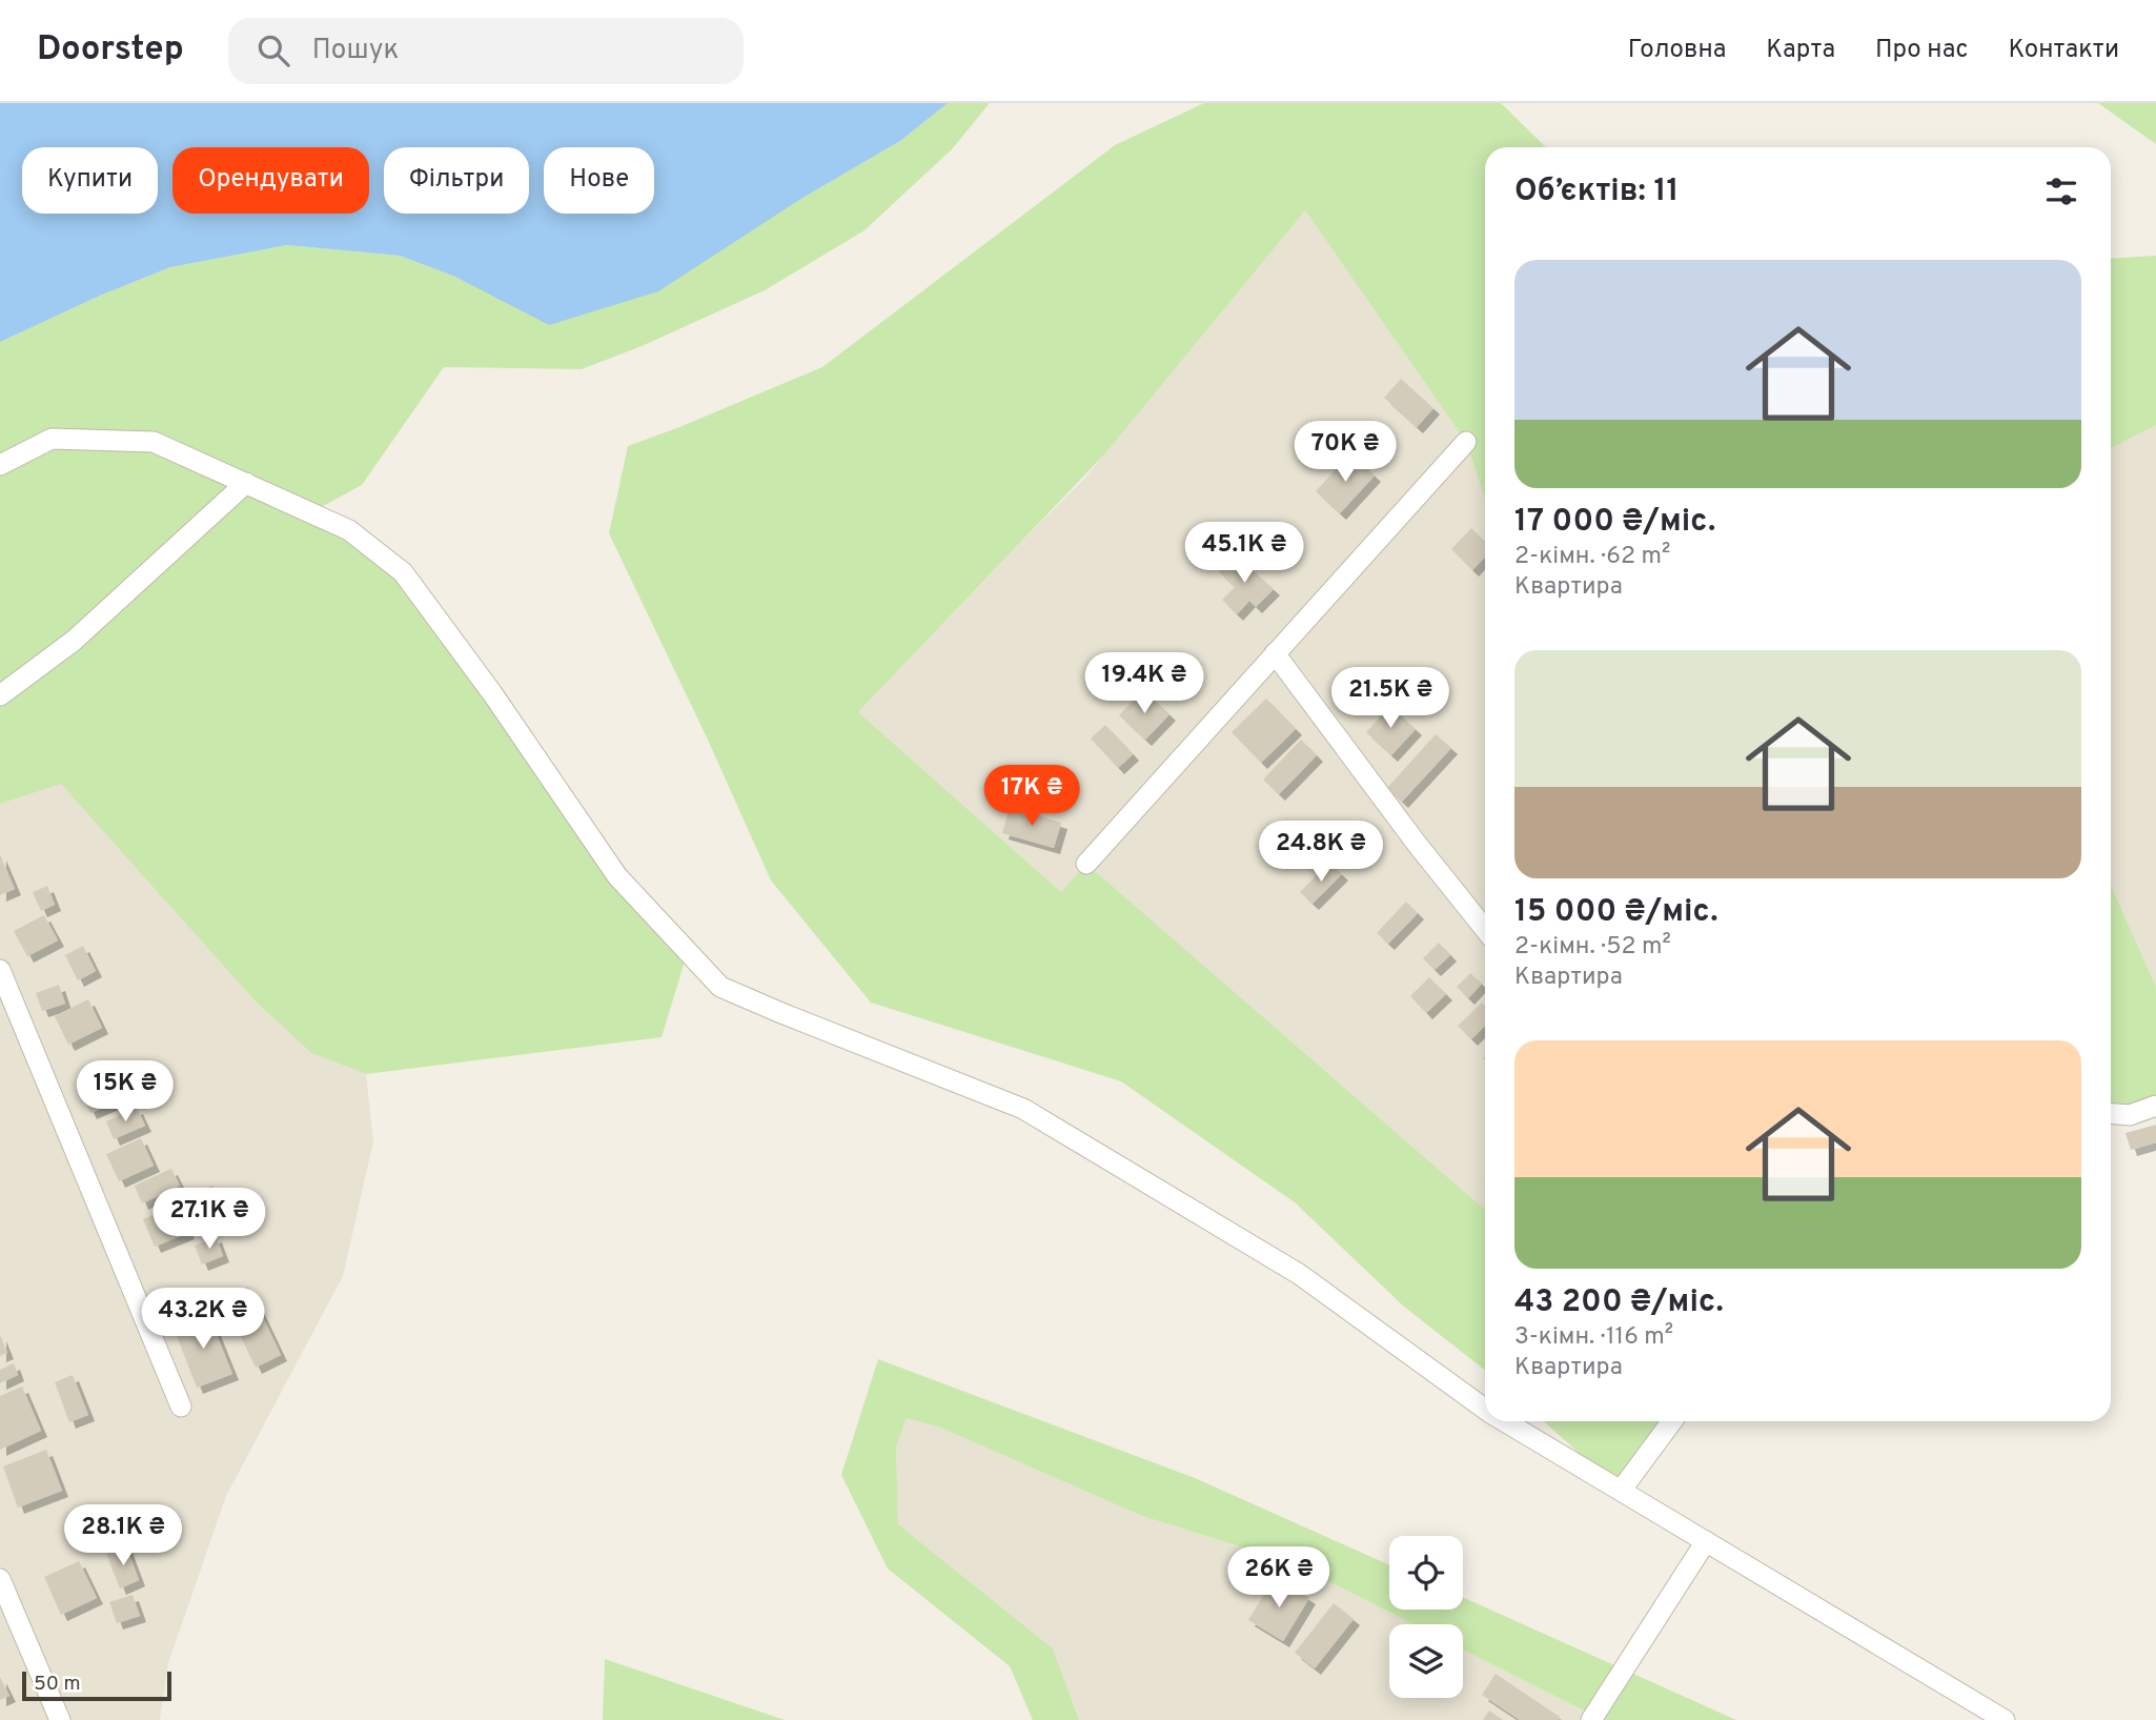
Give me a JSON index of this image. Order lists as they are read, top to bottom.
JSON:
{
  "scale_bar": "50 m",
  "page": {
    "header": "Doorstep",
    "search": "Пошук",
    "nav": [
      "Головна",
      "Карта",
      "Про нас",
      "Контакти"
    ],
    "chip": [
      "Купити",
      "Орендувати",
      "Фільтри",
      "Нове"
    ],
    "heading": "Об’єктів: 11",
    "list": [
      {
        "name": "17 000 ₴/міс.",
        "note": "2-кімн. · 62 m² · Квартира"
      },
      {
        "name": "15 000 ₴/міс.",
        "note": "2-кімн. · 52 m² · Квартира"
      },
      {
        "name": "43 200 ₴/міс.",
        "note": "3-кімн. · 116 m² · Квартира"
      }
    ],
    "price": [
      "70K ₴",
      "45.1K ₴",
      "19.4K ₴",
      "21.5K ₴",
      "17K ₴",
      "24.8K ₴",
      "15K ₴",
      "27.1K ₴",
      "43.2K ₴",
      "28.1K ₴",
      "26K ₴"
    ],
    "scale": "50 m"
  }
}
